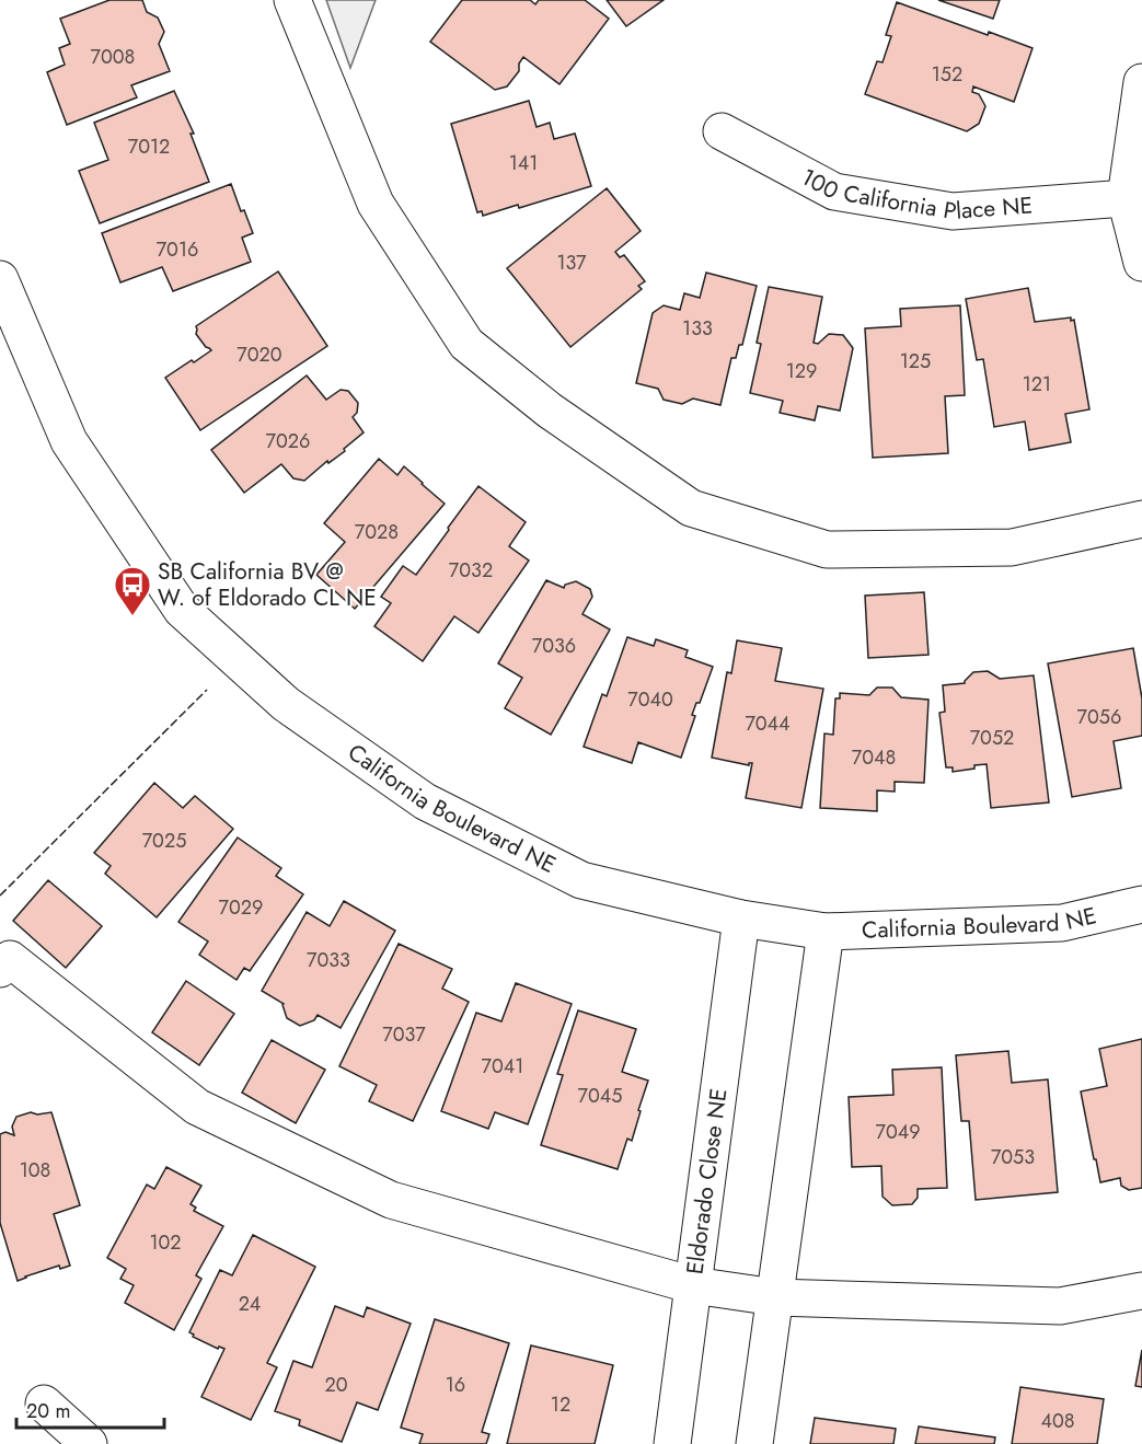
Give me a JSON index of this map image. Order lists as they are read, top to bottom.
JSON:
{
  "streets": {
    "street": ["100 California Place NE", "California Boulevard NE", "Eldorado Close NE"]
  },
  "crossings": [
    ["California Boulevard NE", "Eldorado Close NE"]
  ],
  "places": {
    "bus stop": ["SB California BV @ W. of Eldorado CL NE"]
  },
  "house_numbers": [
    "7008",
    "152",
    "7012",
    "141",
    "7016",
    "137",
    "133",
    "7020",
    "125",
    "129",
    "121",
    "7026",
    "7028",
    "7032",
    "7036",
    "7040",
    "7056",
    "7044",
    "7052",
    "7048",
    "7025",
    "7029",
    "7033",
    "7037",
    "7041",
    "7045",
    "7049",
    "7053",
    "108",
    "102",
    "24",
    "20",
    "16",
    "12",
    "408"
  ],
  "scale_bar": "20 m"
}
